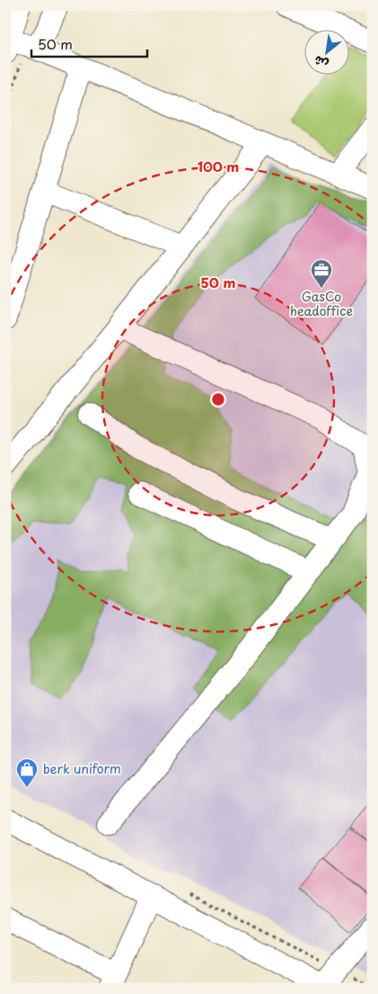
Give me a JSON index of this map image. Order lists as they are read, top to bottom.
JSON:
{
  "places": {
    "office": ["GasCo headoffice"],
    "shop": ["berk uniform"]
  },
  "scale_bar": "50 m",
  "north": "bottom left",
  "rings": ["100 m", "50 m"]
}
